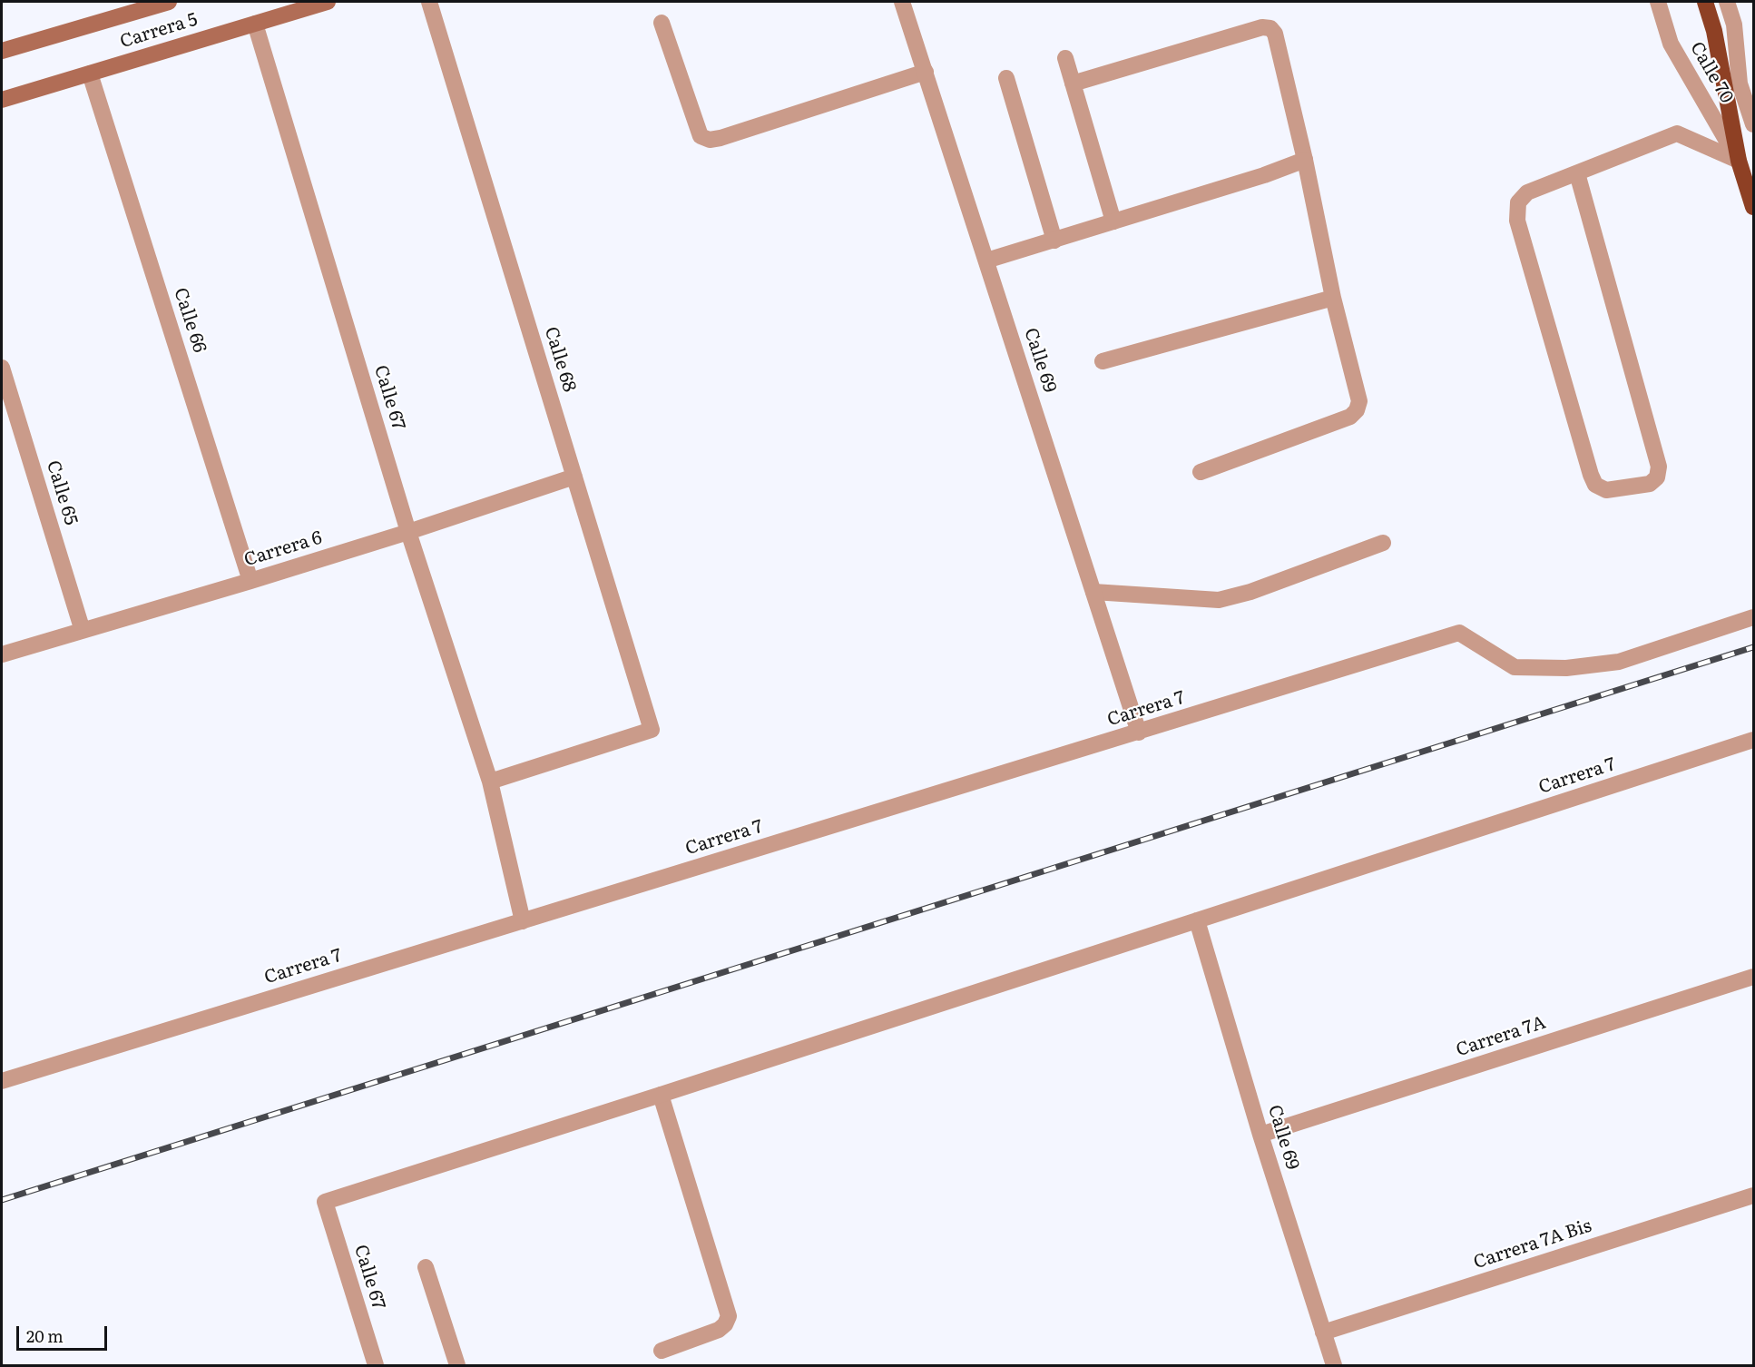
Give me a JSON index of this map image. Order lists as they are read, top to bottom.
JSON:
{
  "streets": {
    "main road": ["Carrera 5"],
    "street": [
      "Calle 70",
      "Calle 66",
      "Calle 68",
      "Calle 69",
      "Calle 67",
      "Calle 65",
      "Carrera 6",
      "Carrera 7",
      "Carrera 7A",
      "Carrera 7A Bis"
    ]
  },
  "crossings": [
    ["Carrera 5", "Calle 66"],
    ["Carrera 5", "Calle 67"],
    ["Calle 66", "Carrera 6"],
    ["Calle 68", "Calle 67"],
    ["Calle 68", "Carrera 6"],
    ["Calle 69", "Carrera 7"],
    ["Calle 69", "Carrera 7A"],
    ["Calle 69", "Carrera 7A Bis"],
    ["Calle 67", "Carrera 6"],
    ["Calle 67", "Carrera 7"],
    ["Calle 65", "Carrera 6"]
  ],
  "scale_bar": "20 m"
}
